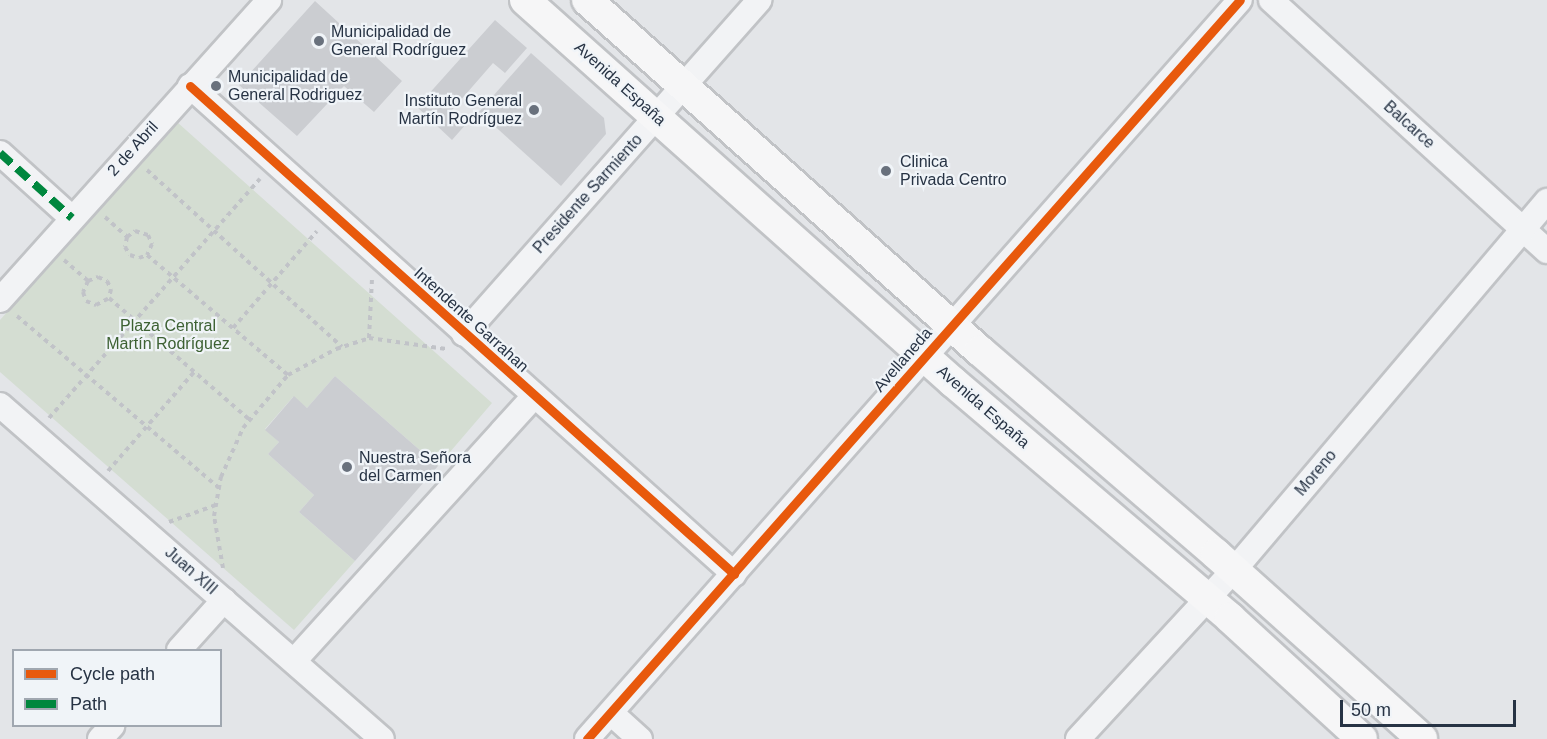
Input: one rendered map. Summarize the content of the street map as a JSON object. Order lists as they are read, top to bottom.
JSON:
{
  "streets": {
    "main road": ["Avenida España"],
    "street": [
      "Balcarce",
      "2 de Abril",
      "Presidente Sarmiento",
      "Intendente Garrahan",
      "Avellaneda",
      "Moreno",
      "Juan XIII"
    ]
  },
  "crossings": [
    ["Avenida España", "Presidente Sarmiento"],
    ["Avenida España", "Avellaneda"],
    ["Avenida España", "Moreno"],
    ["Balcarce", "Moreno"],
    ["2 de Abril", "Intendente Garrahan"],
    ["Presidente Sarmiento", "Intendente Garrahan"],
    ["Intendente Garrahan", "Avellaneda"]
  ],
  "parks": ["Plaza Central Martín Rodríguez"],
  "places": [
    "Municipalidad de General Rodríguez",
    "Municipalidad de General Rodriguez",
    "Instituto General Martín Rodríguez",
    "Clinica Privada Centro",
    "Nuestra Señora del Carmen"
  ],
  "legend": ["Cycle path", "Path"],
  "scale_bar": "50 m"
}
